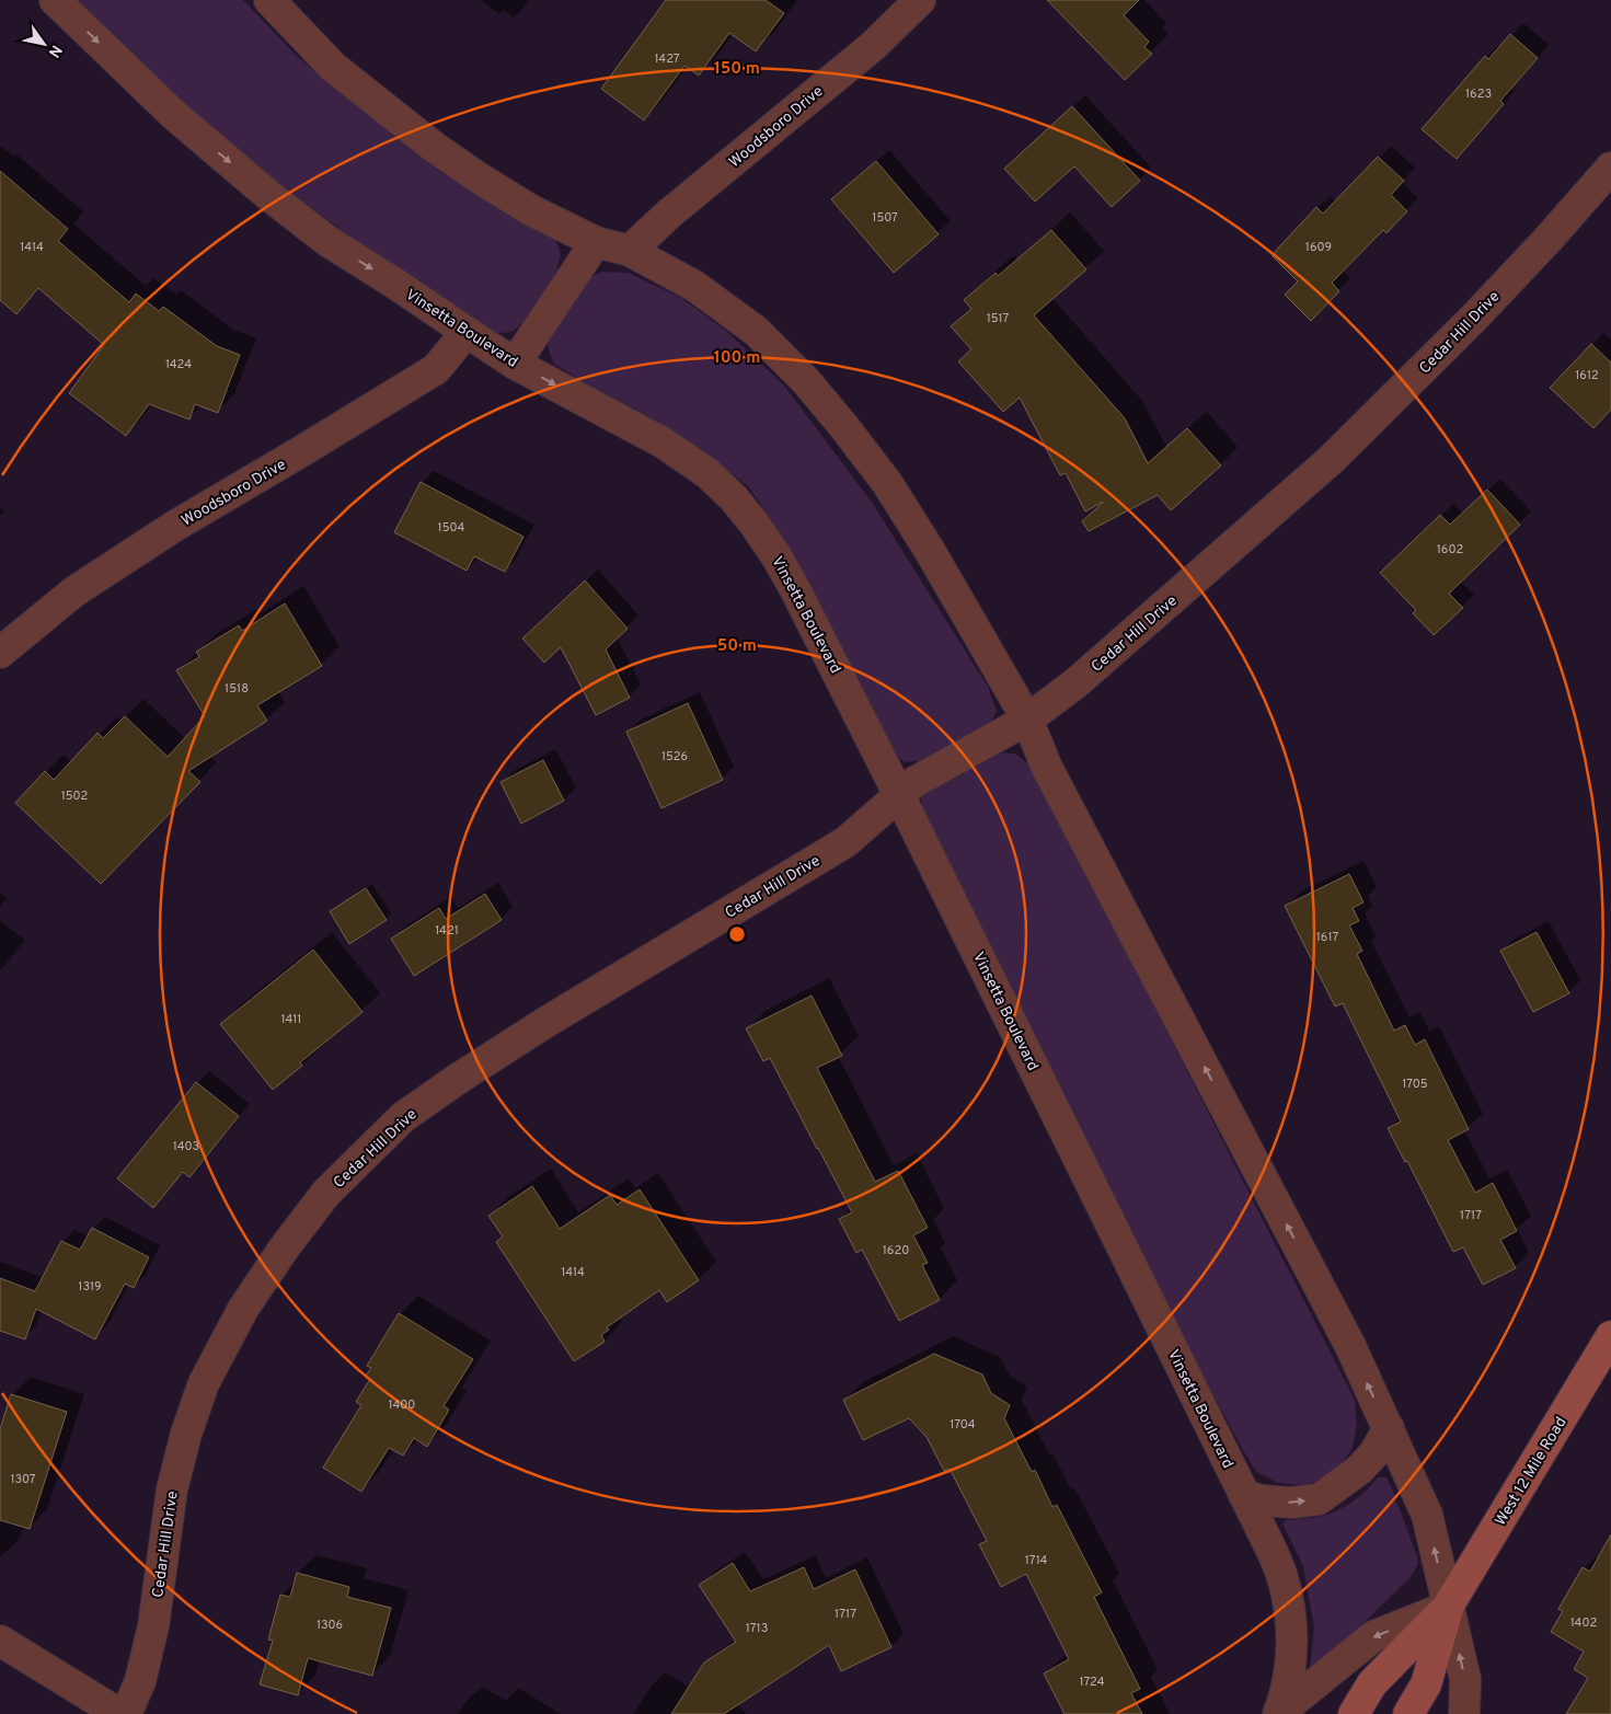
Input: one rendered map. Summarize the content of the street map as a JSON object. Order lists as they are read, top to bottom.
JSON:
{
  "streets": {
    "main road": ["West 12 Mile Road"],
    "street": ["Woodsboro Drive", "Vinsetta Boulevard", "Cedar Hill Drive"]
  },
  "crossings": [
    ["Woodsboro Drive", "Vinsetta Boulevard"],
    ["Vinsetta Boulevard", "Cedar Hill Drive"],
    ["Vinsetta Boulevard", "West 12 Mile Road"]
  ],
  "house_numbers": [
    "1427",
    "1623",
    "1507",
    "1414",
    "1609",
    "1517",
    "1424",
    "1612",
    "1504",
    "1602",
    "1518",
    "1526",
    "1502",
    "1421",
    "1617",
    "1411",
    "1705",
    "1403",
    "1717",
    "1620",
    "1414",
    "1319",
    "1400",
    "1704",
    "1307",
    "1714",
    "1717",
    "1402",
    "1306",
    "1713",
    "1724"
  ],
  "north": "bottom right",
  "rings": ["150 m", "100 m", "50 m"]
}
